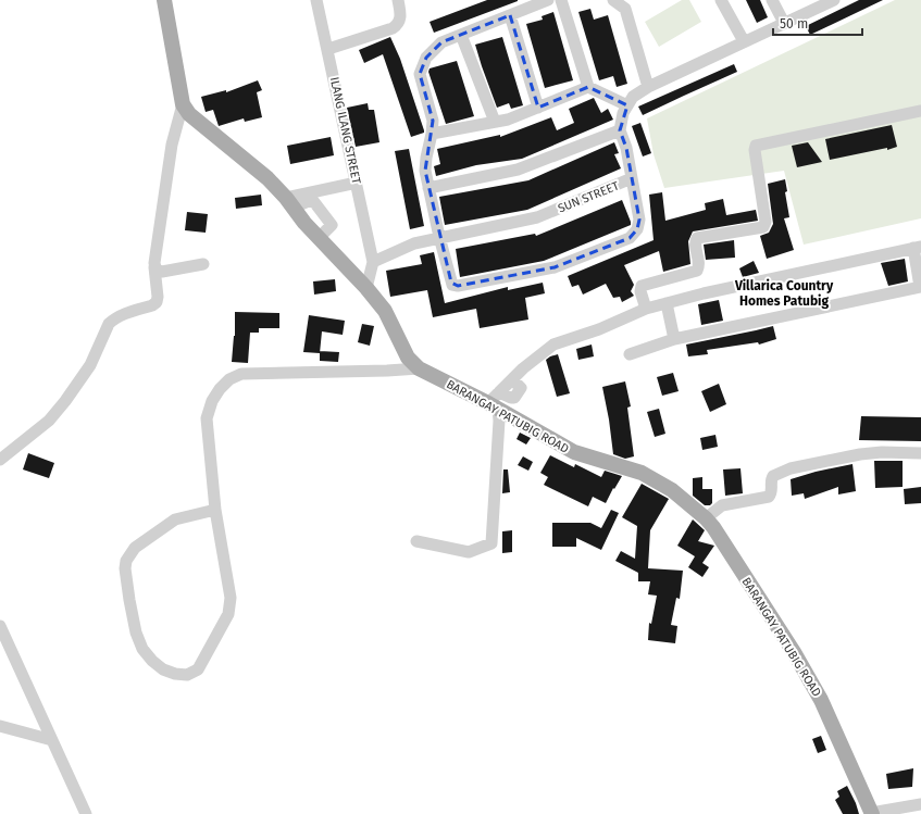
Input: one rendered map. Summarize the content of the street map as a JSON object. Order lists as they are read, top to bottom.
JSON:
{
  "streets": {
    "main road": ["BARANGAY PATUBIG ROAD"],
    "street": ["ILANG ILANG STREET", "SUN STREET"]
  },
  "crossings": [
    ["ILANG ILANG STREET", "SUN STREET"]
  ],
  "districts": ["Villarica Country Homes Patubig"],
  "scale_bar": "50 m"
}
